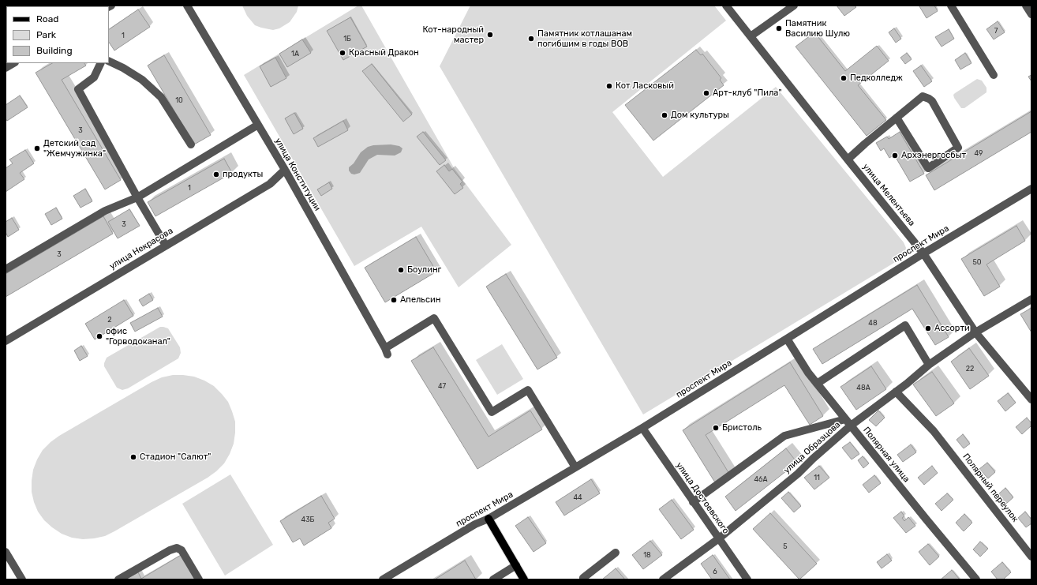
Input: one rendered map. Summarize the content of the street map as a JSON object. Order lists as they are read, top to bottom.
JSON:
{
  "streets": {
    "street": [
      "улица Конституции",
      "улица Мелентьева",
      "проспект Мира",
      "улица Некрасова",
      "улица Образцова",
      "Полярная улица",
      "Полярный переулок",
      "улица Достоевского"
    ]
  },
  "crossings": [
    ["улица Конституции", "проспект Мира"],
    ["улица Конституции", "улица Некрасова"],
    ["улица Мелентьева", "проспект Мира"],
    ["улица Мелентьева", "улица Образцова"],
    ["проспект Мира", "Полярная улица"],
    ["проспект Мира", "улица Достоевского"],
    ["улица Образцова", "Полярная улица"],
    ["улица Образцова", "Полярный переулок"],
    ["улица Образцова", "улица Достоевского"]
  ],
  "places": [
    "Памятник Василию Шулю",
    "Кот-народный мастер",
    "Памятник котлашанам погибшим в годы ВОВ",
    "Красный Дракон",
    "Педколледж",
    "Кот Ласковый",
    "Арт-клуб \"Пила\"",
    "Дом культуры",
    "Детский сад \"Жемчужинка\"",
    "Архэнергосбыт",
    "продукты",
    "Боулинг",
    "Апельсин",
    "Ассорти",
    "офис \"Горводоканал\"",
    "Бристоль",
    "Стадион \"Салют\""
  ],
  "house_numbers": [
    "7",
    "1",
    "1Б",
    "1А",
    "10",
    "3",
    "49",
    "1",
    "3",
    "3",
    "50",
    "2",
    "48",
    "22",
    "47",
    "48А",
    "11",
    "46А",
    "44",
    "43Б",
    "5",
    "18",
    "6"
  ],
  "legend": ["Road", "Park", "Building"]
}
